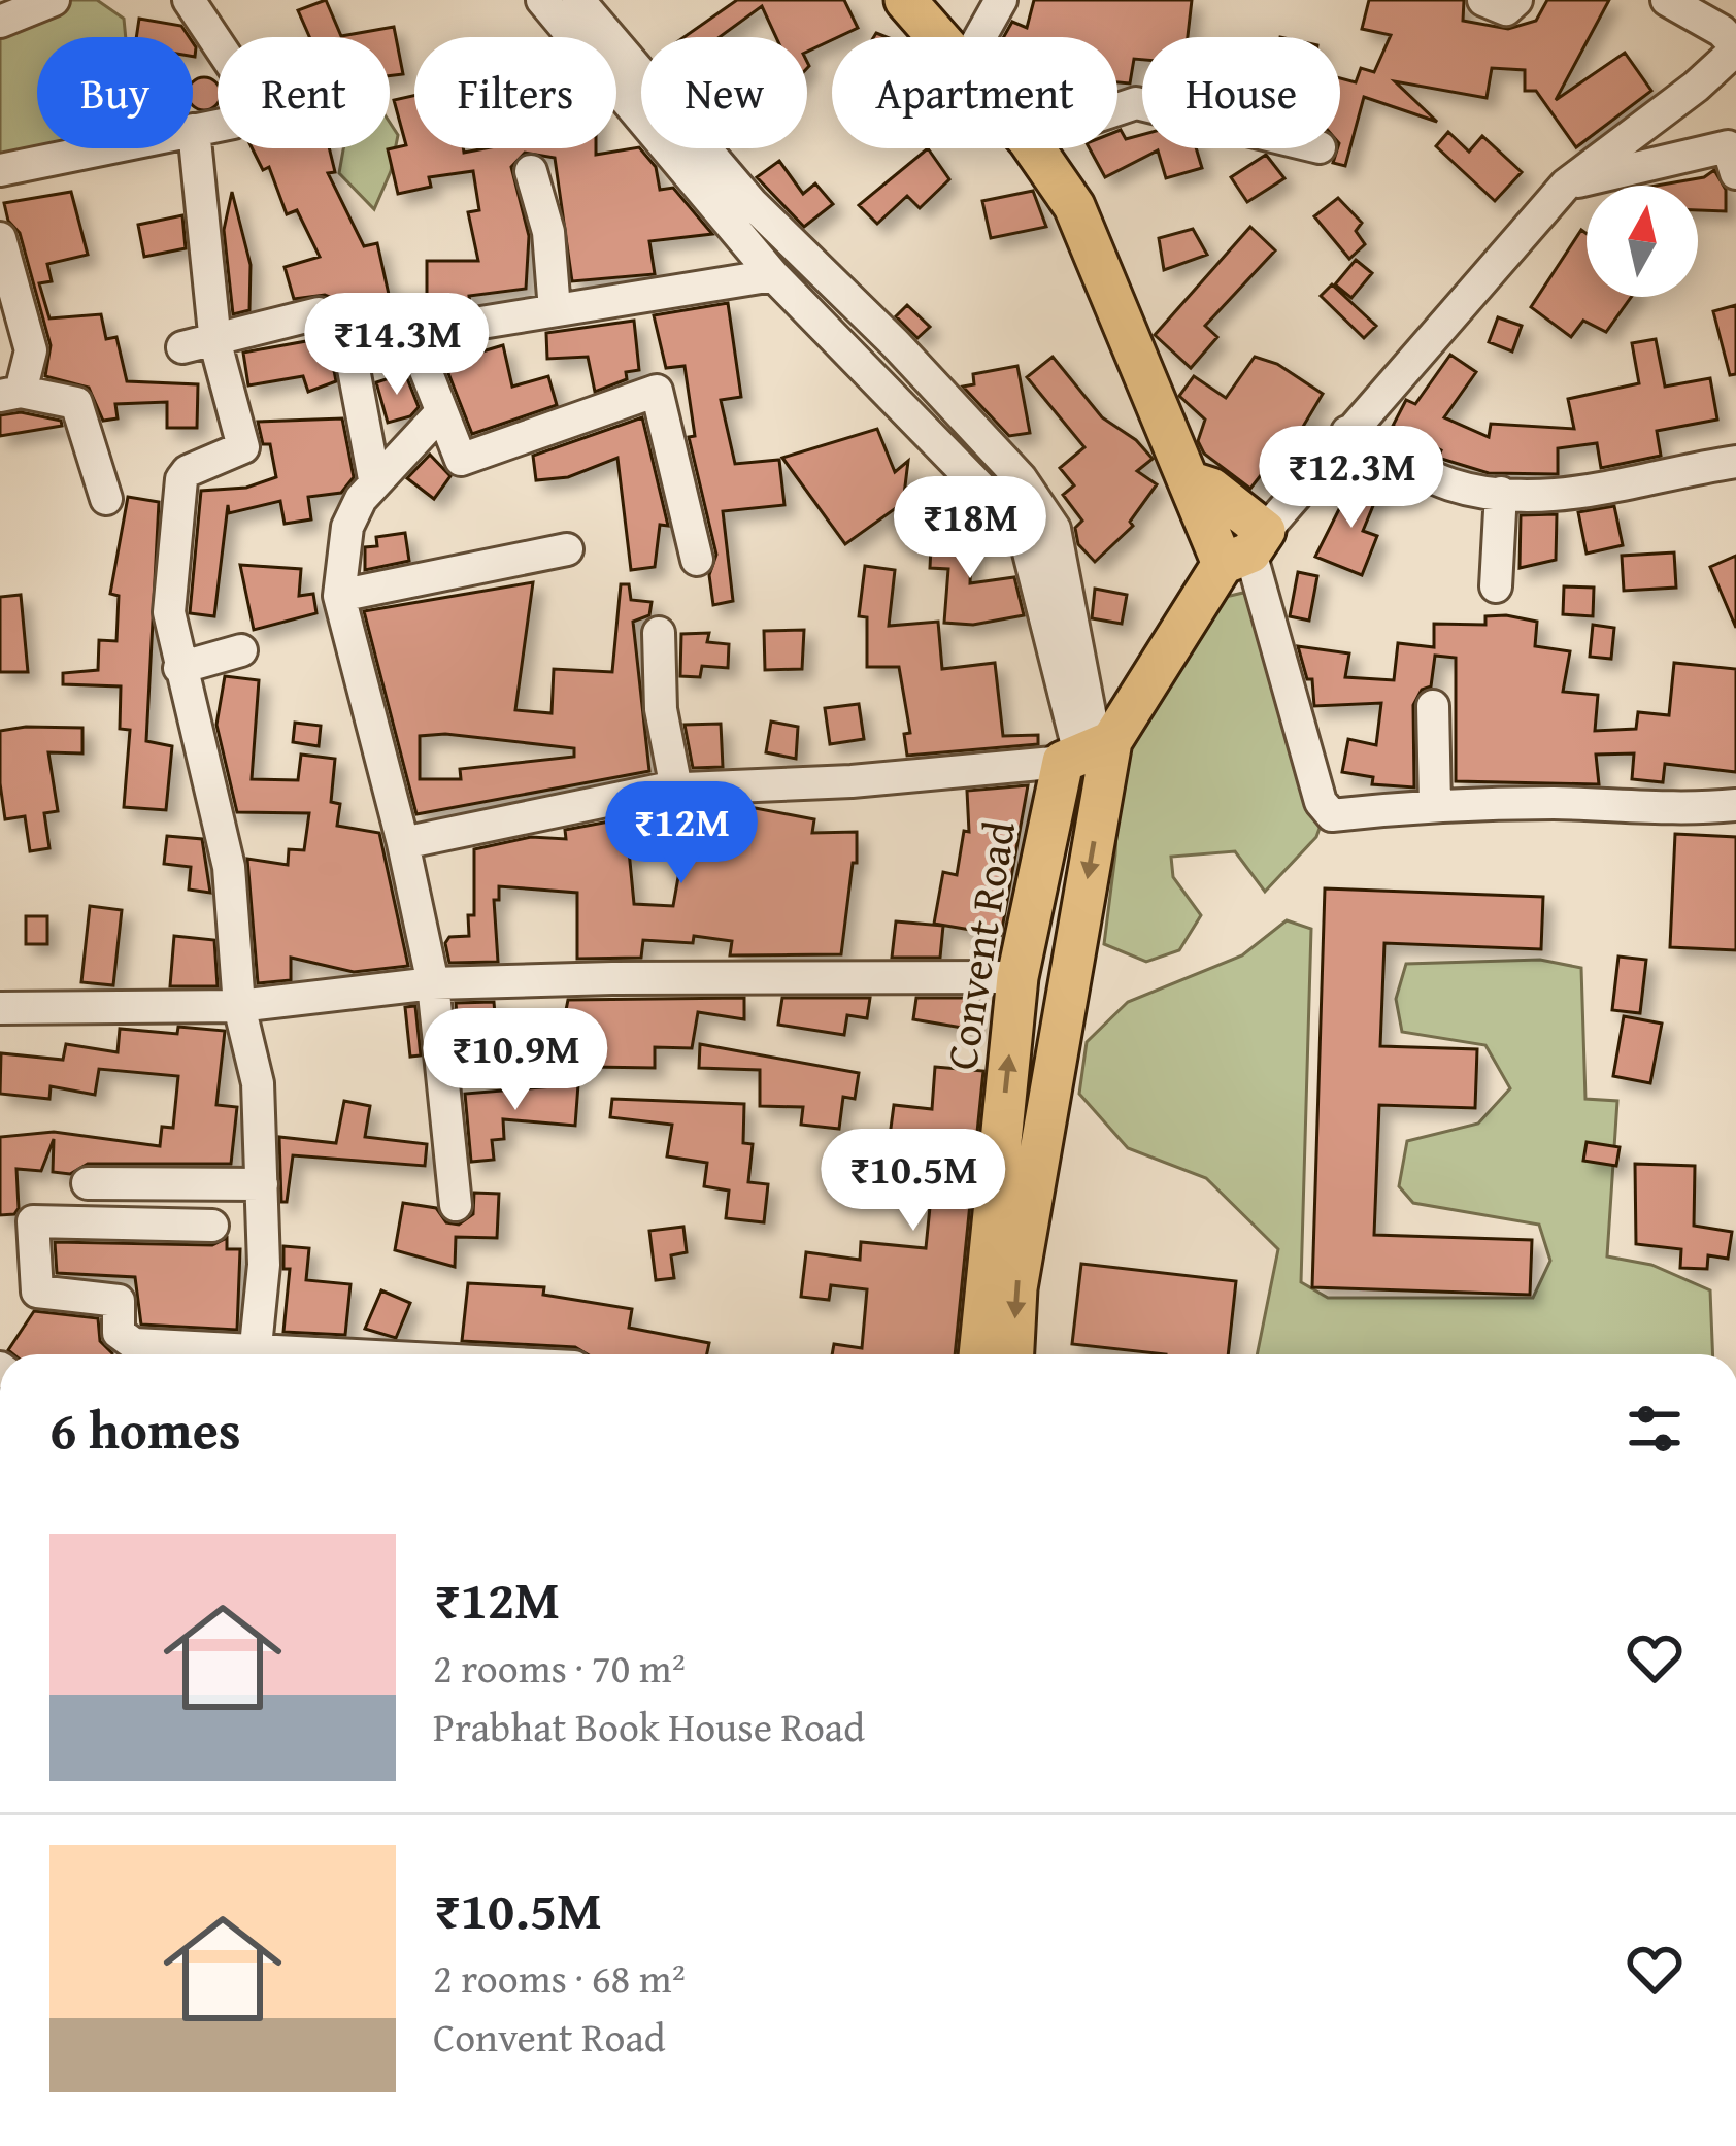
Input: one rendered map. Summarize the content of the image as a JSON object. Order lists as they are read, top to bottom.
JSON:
{
  "streets": {
    "main road": ["Convent Road"]
  },
  "north": "top",
  "page": {
    "chip": [
      "Buy",
      "Rent",
      "Filters",
      "New",
      "Apartment",
      "House"
    ],
    "price": [
      "₹14.3M",
      "₹12.3M",
      "₹18M",
      "₹12M",
      "₹10.9M",
      "₹10.5M"
    ],
    "heading": "6 homes",
    "list": [
      {
        "name": "₹12M",
        "note": "2 rooms · 70 m² · Prabhat Book House Road"
      },
      {
        "name": "₹10.5M",
        "note": "2 rooms · 68 m² · Convent Road"
      }
    ]
  }
}
